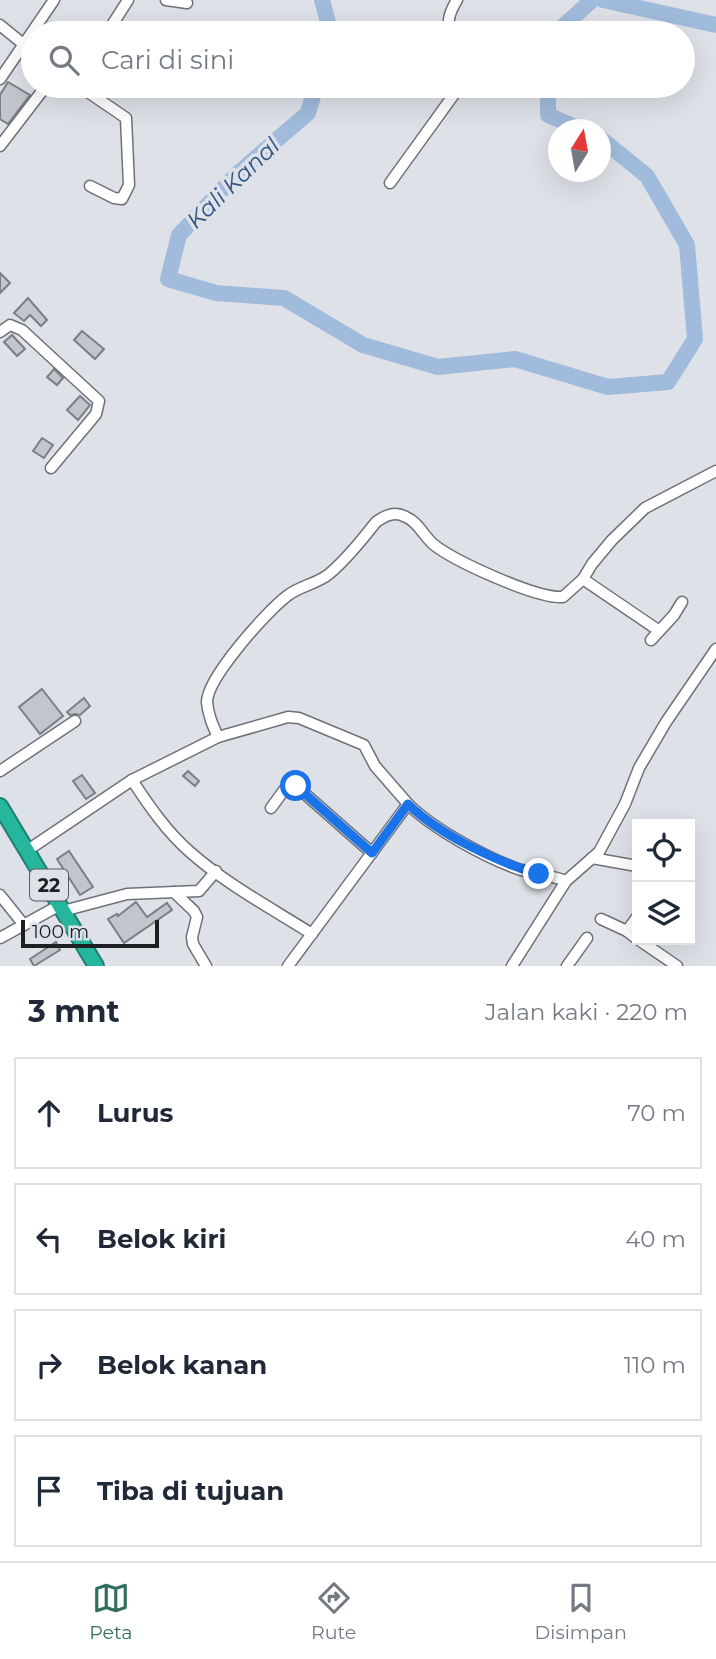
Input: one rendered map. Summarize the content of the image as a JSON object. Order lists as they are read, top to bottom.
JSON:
{
  "streets": {
    "highway": ["22"]
  },
  "water": ["Kali Kanal"],
  "scale_bar": "100 m",
  "north": "top",
  "page": {
    "search": "Cari di sini",
    "scale": "100 m",
    "heading": ["3 mnt", "Jalan kaki · 220 m"],
    "list": [
      ["Lurus", "70 m"],
      ["Belok kiri", "40 m"],
      ["Belok kanan", "110 m"],
      "Tiba di tujuan"
    ],
    "nav": ["Peta", "Rute", "Disimpan"]
  }
}
